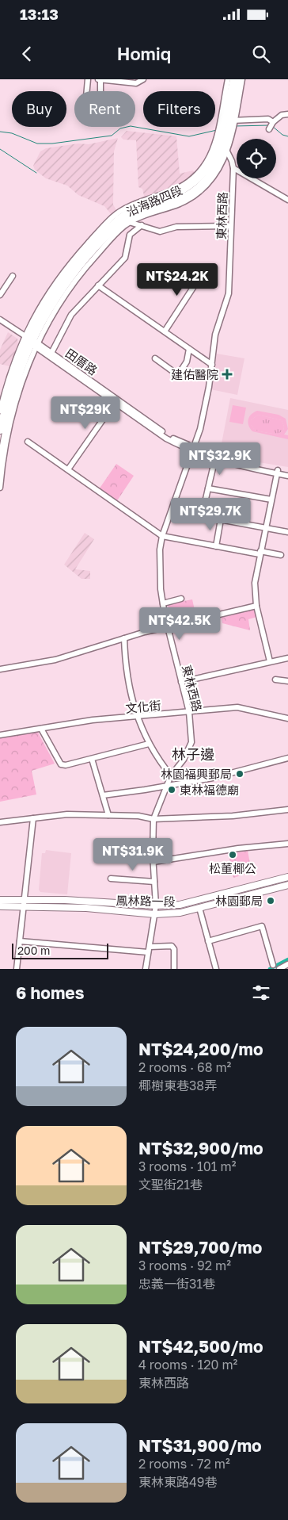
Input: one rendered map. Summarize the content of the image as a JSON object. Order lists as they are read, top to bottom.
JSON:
{
  "streets": {
    "main road": ["沿海路四段", "鳳林路一段"],
    "street": ["東林西路", "田厝路", "文化街"]
  },
  "crossings": [
    ["沿海路四段", "東林西路"],
    ["沿海路四段", "田厝路"],
    ["東林西路", "田厝路"],
    ["東林西路", "文化街"]
  ],
  "districts": ["林子邊"],
  "places": {
    "health": ["建佑醫院"],
    "other": [
      "林園福興郵局",
      "東林福德廟",
      "松董椰公",
      "林園郵局"
    ]
  },
  "scale_bar": "200 m",
  "page": {
    "status": "13:13",
    "header": "Homiq",
    "chip": ["Buy", "Rent", "Filters"],
    "price": [
      "NT$24.2K",
      "NT$29K",
      "NT$32.9K",
      "NT$29.7K",
      "NT$42.5K",
      "NT$31.9K"
    ],
    "scale": "200 m",
    "heading": "6 homes",
    "list": [
      {
        "name": "NT$24,200/mo",
        "note": "2 rooms · 68 m² · 椰樹東巷38弄"
      },
      {
        "name": "NT$32,900/mo",
        "note": "3 rooms · 101 m² · 文聖街21巷"
      },
      {
        "name": "NT$29,700/mo",
        "note": "3 rooms · 92 m² · 忠義一街31巷"
      },
      {
        "name": "NT$42,500/mo",
        "note": "4 rooms · 120 m² · 東林西路"
      },
      {
        "name": "NT$31,900/mo",
        "note": "2 rooms · 72 m² · 東林東路49巷"
      }
    ]
  }
}
